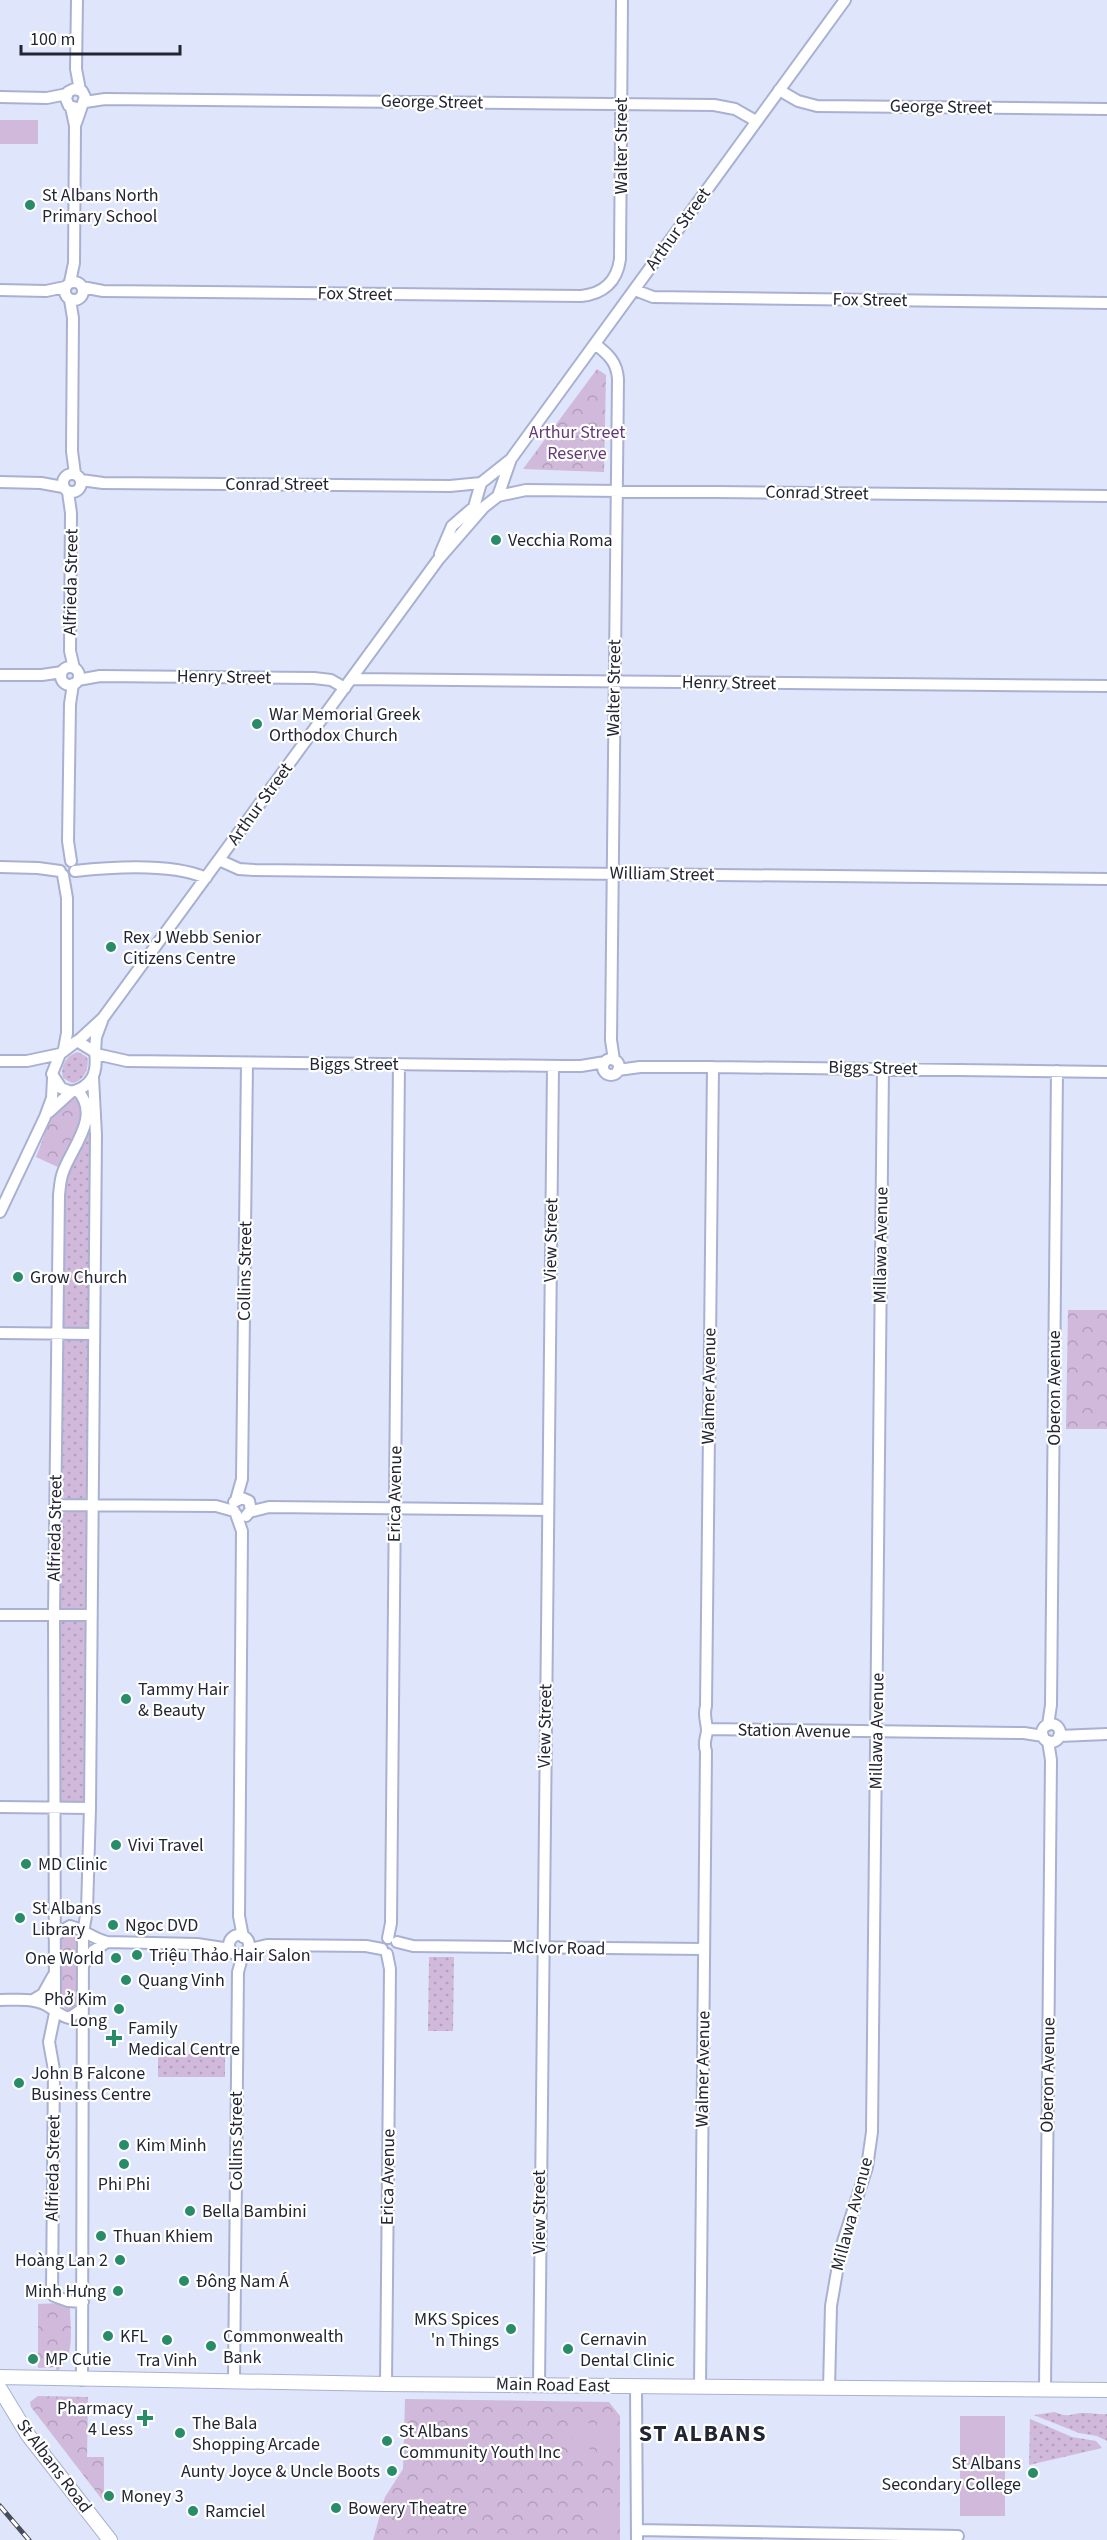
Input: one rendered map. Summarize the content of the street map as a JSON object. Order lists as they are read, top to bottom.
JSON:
{
  "streets": {
    "main road": ["Main Road East", "St Albans Road"],
    "street": [
      "George Street",
      "Walter Street",
      "Arthur Street",
      "Fox Street",
      "Conrad Street",
      "Alfrieda Street",
      "Henry Street",
      "William Street",
      "Biggs Street",
      "View Street",
      "Millawa Avenue",
      "Collins Street",
      "Walmer Avenue",
      "Oberon Avenue",
      "Erica Avenue",
      "Station Avenue",
      "McIvor Road"
    ]
  },
  "crossings": [
    ["George Street", "Walter Street"],
    ["George Street", "Arthur Street"],
    ["George Street", "Alfrieda Street"],
    ["Walter Street", "Arthur Street"],
    ["Walter Street", "Fox Street"],
    ["Walter Street", "Conrad Street"],
    ["Walter Street", "Henry Street"],
    ["Walter Street", "William Street"],
    ["Walter Street", "Biggs Street"],
    ["Arthur Street", "Fox Street"],
    ["Arthur Street", "Conrad Street"],
    ["Arthur Street", "Alfrieda Street"],
    ["Arthur Street", "Henry Street"],
    ["Arthur Street", "William Street"],
    ["Arthur Street", "Biggs Street"],
    ["Fox Street", "Alfrieda Street"],
    ["Conrad Street", "Alfrieda Street"],
    ["Alfrieda Street", "Henry Street"],
    ["Alfrieda Street", "Biggs Street"],
    ["Alfrieda Street", "McIvor Road"],
    ["Alfrieda Street", "Main Road East"],
    ["Biggs Street", "View Street"],
    ["Biggs Street", "Millawa Avenue"],
    ["Biggs Street", "Collins Street"],
    ["Biggs Street", "Walmer Avenue"],
    ["Biggs Street", "Oberon Avenue"],
    ["Biggs Street", "Erica Avenue"],
    ["View Street", "McIvor Road"],
    ["View Street", "Main Road East"],
    ["Millawa Avenue", "Station Avenue"],
    ["Millawa Avenue", "Main Road East"],
    ["Collins Street", "McIvor Road"],
    ["Collins Street", "Main Road East"],
    ["Walmer Avenue", "Station Avenue"],
    ["Walmer Avenue", "McIvor Road"],
    ["Walmer Avenue", "Main Road East"],
    ["Oberon Avenue", "Station Avenue"],
    ["Oberon Avenue", "Main Road East"],
    ["Erica Avenue", "McIvor Road"],
    ["Erica Avenue", "Main Road East"]
  ],
  "districts": ["ST ALBANS"],
  "parks": ["Arthur Street Reserve"],
  "places": {
    "other": [
      "St Albans North Primary School",
      "Vecchia Roma",
      "War Memorial Greek Orthodox Church",
      "Rex J Webb Senior Citizens Centre",
      "Grow Church",
      "Tammy Hair & Beauty",
      "Vivi Travel",
      "MD Clinic",
      "St Albans Library",
      "Ngoc DVD",
      "Triệu Thảo Hair Salon",
      "One World",
      "Quang Vinh",
      "Phở Kim Long",
      "John B Falcone Business Centre",
      "Kim Minh",
      "Phi Phi",
      "Bella Bambini",
      "Thuan Khiem",
      "Hoàng Lan 2",
      "Đông Nam Á",
      "Minh Hưng",
      "MKS Spices 'n Things",
      "KFL",
      "Tra Vinh",
      "Commonwealth Bank",
      "Cernavin Dental Clinic",
      "MP Cutie",
      "The Bala Shopping Arcade",
      "St Albans Community Youth Inc",
      "Aunty Joyce & Uncle Boots",
      "St Albans Secondary College",
      "Money 3",
      "Bowery Theatre",
      "Ramciel"
    ],
    "health": ["Family Medical Centre", "Pharmacy 4 Less"]
  },
  "scale_bar": "100 m"
}
